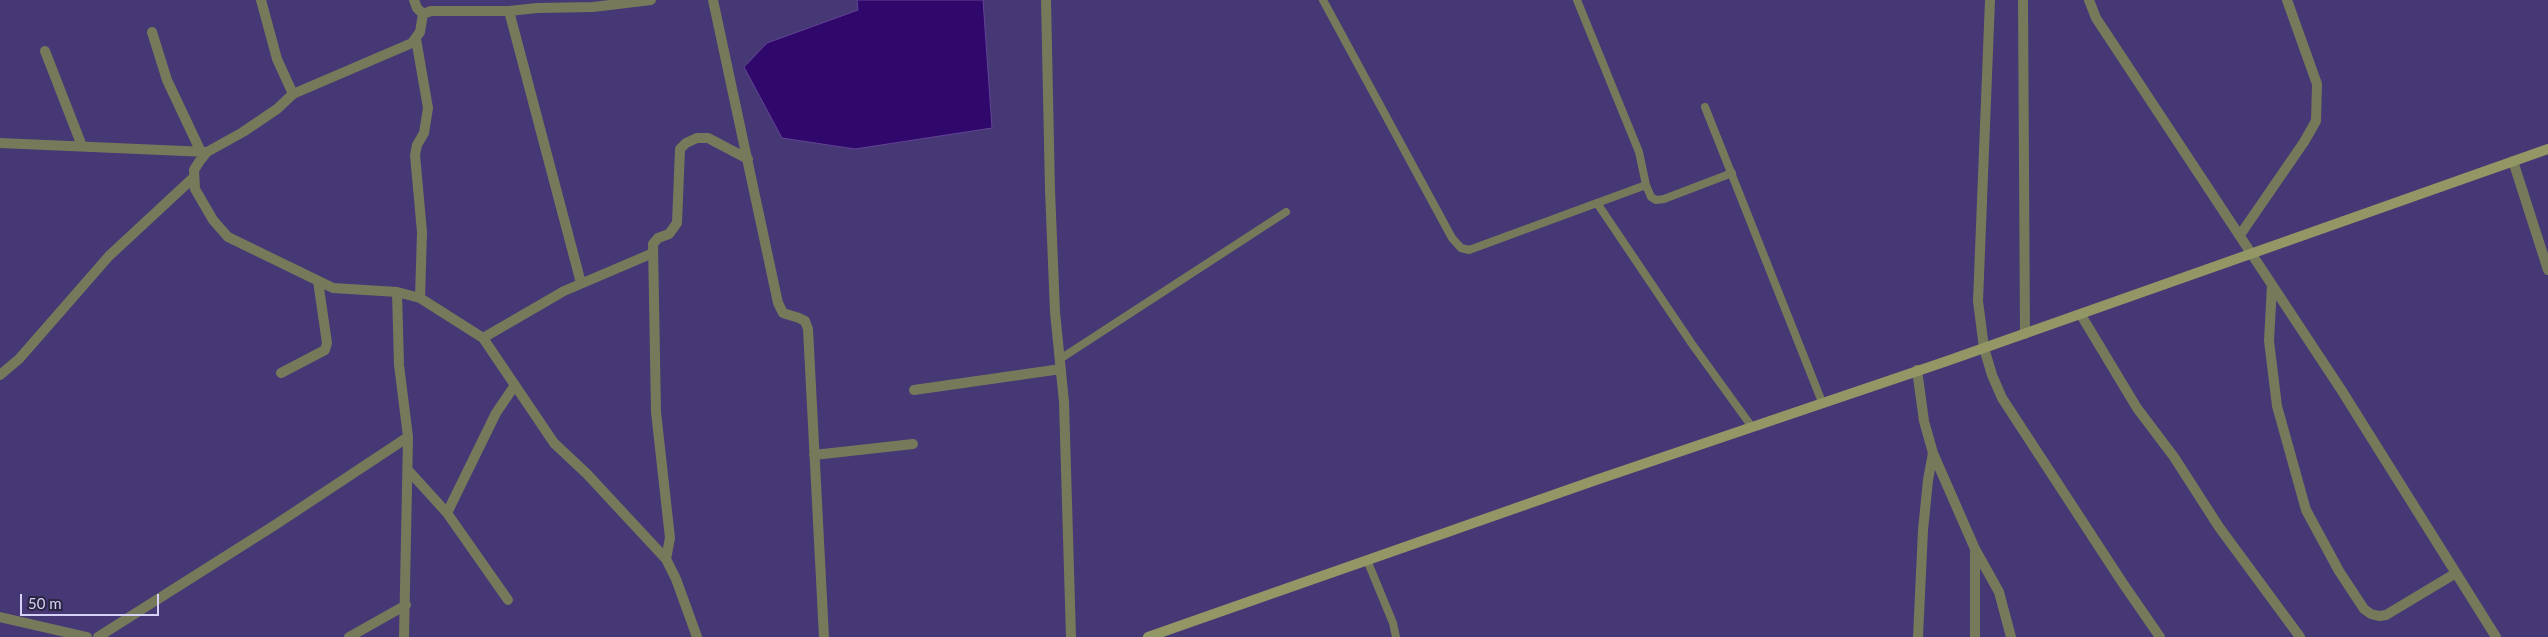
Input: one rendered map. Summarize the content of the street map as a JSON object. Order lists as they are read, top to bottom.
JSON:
{
  "scale_bar": "50 m"
}
